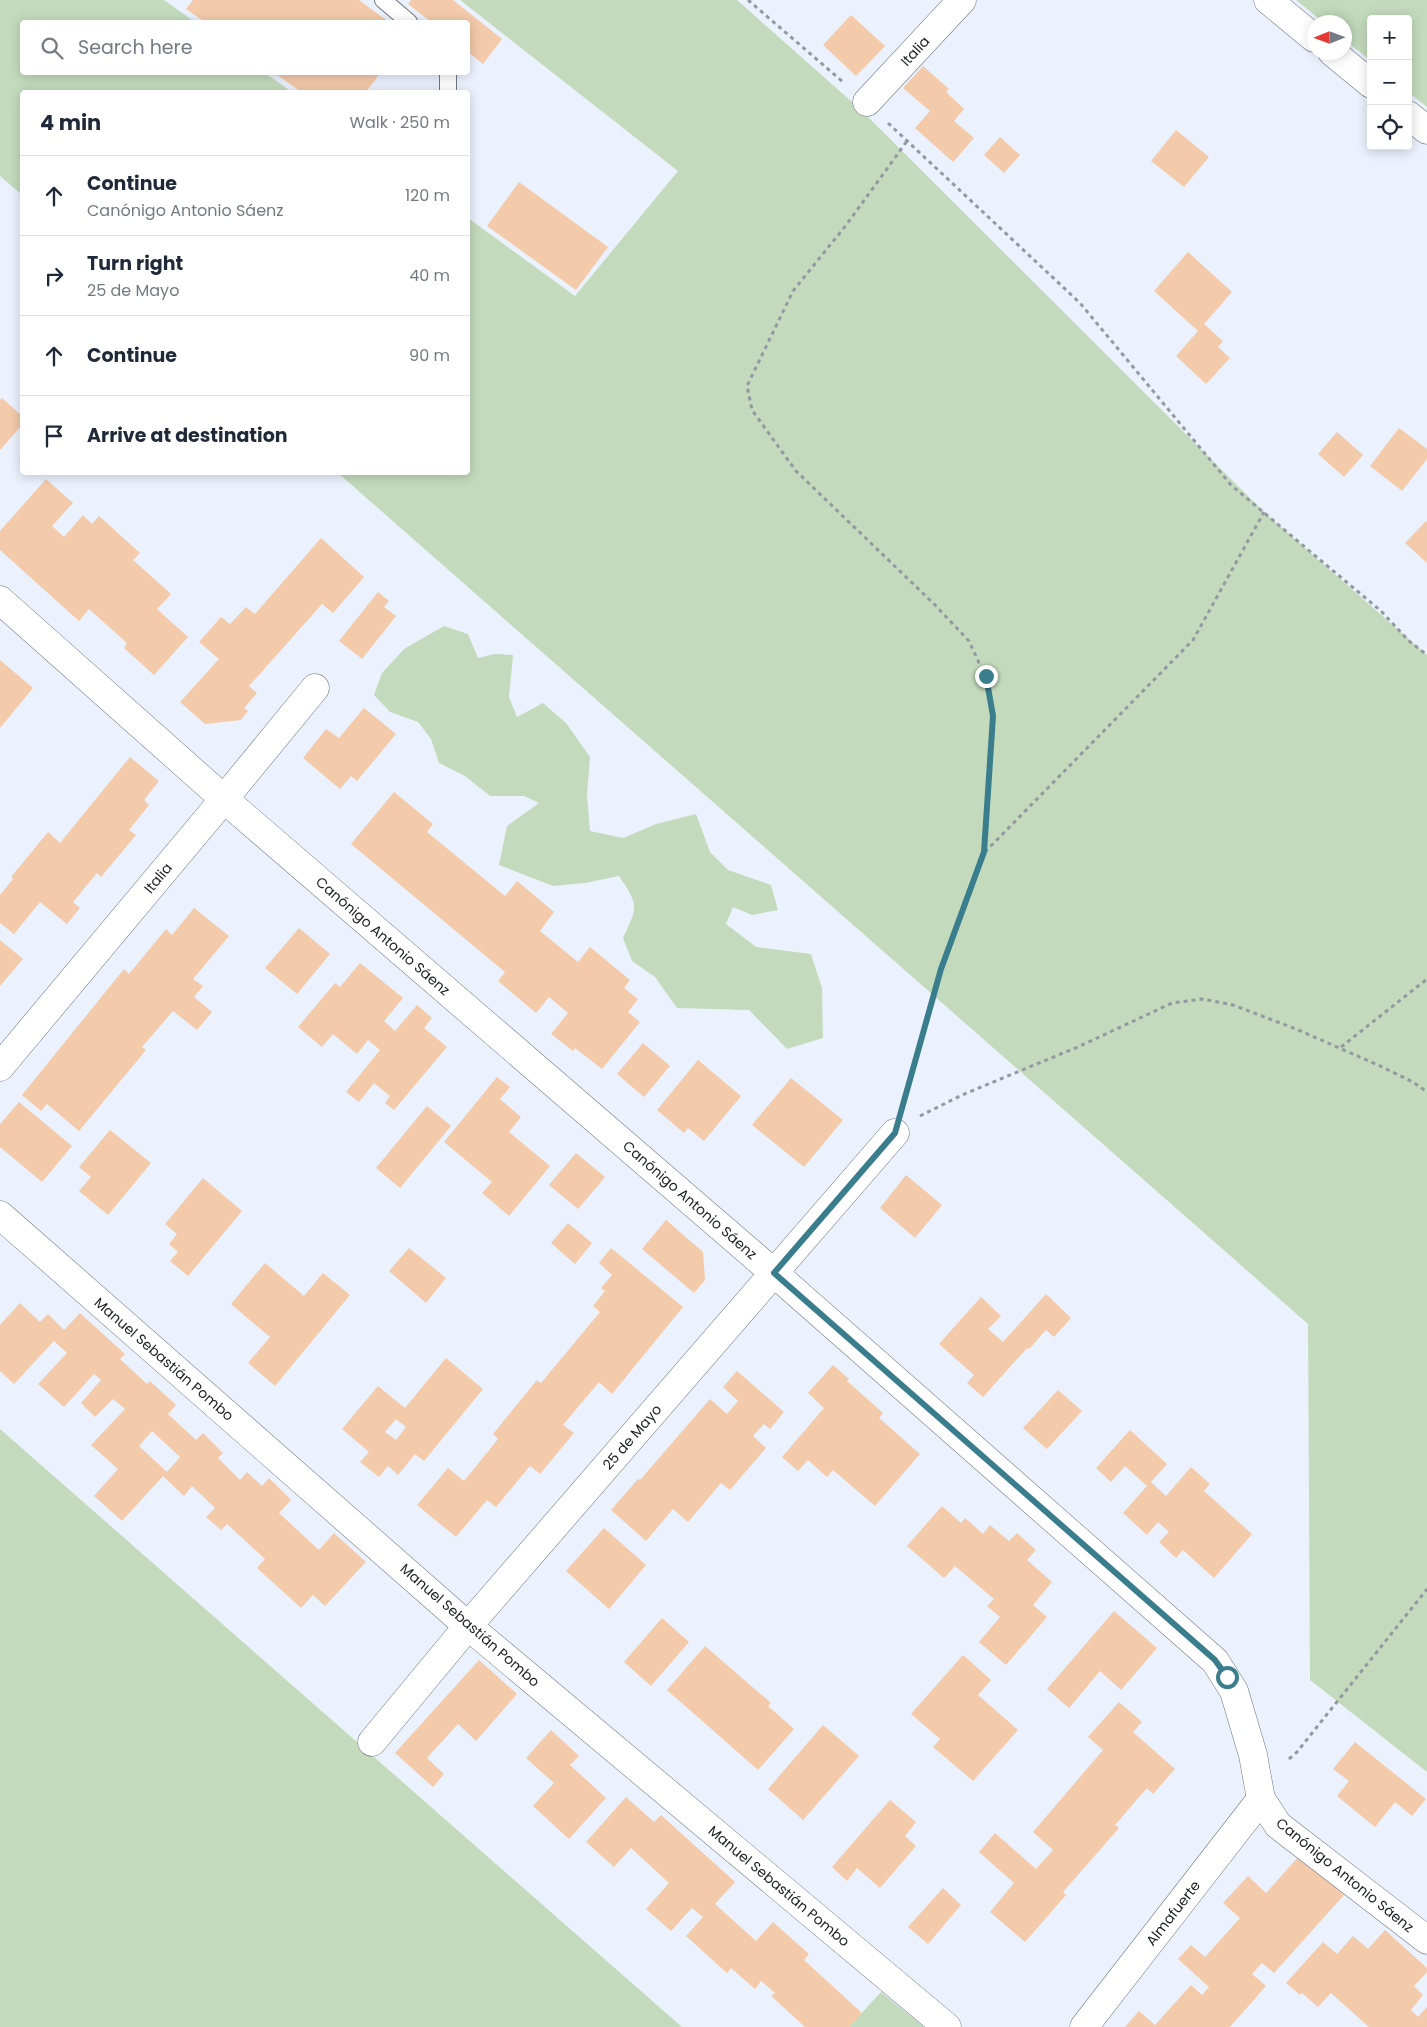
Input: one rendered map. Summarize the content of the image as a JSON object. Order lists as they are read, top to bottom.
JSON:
{
  "streets": {
    "street": [
      "Italia",
      "Canónigo Antonio Sáenz",
      "Manuel Sebastián Pombo",
      "25 de Mayo",
      "Almafuerte"
    ]
  },
  "crossings": [
    ["Italia", "Canónigo Antonio Sáenz"],
    ["Canónigo Antonio Sáenz", "25 de Mayo"],
    ["Canónigo Antonio Sáenz", "Almafuerte"],
    ["Manuel Sebastián Pombo", "25 de Mayo"]
  ],
  "north": "left",
  "page": {
    "map_buttons": ["+", "−"],
    "search": "Search here",
    "heading": ["4 min", "Walk · 250 m"],
    "list": [
      ["Continue", "Canónigo Antonio Sáenz", "120 m"],
      ["Turn right", "25 de Mayo", "40 m"],
      ["Continue", "90 m"],
      "Arrive at destination"
    ]
  }
}
